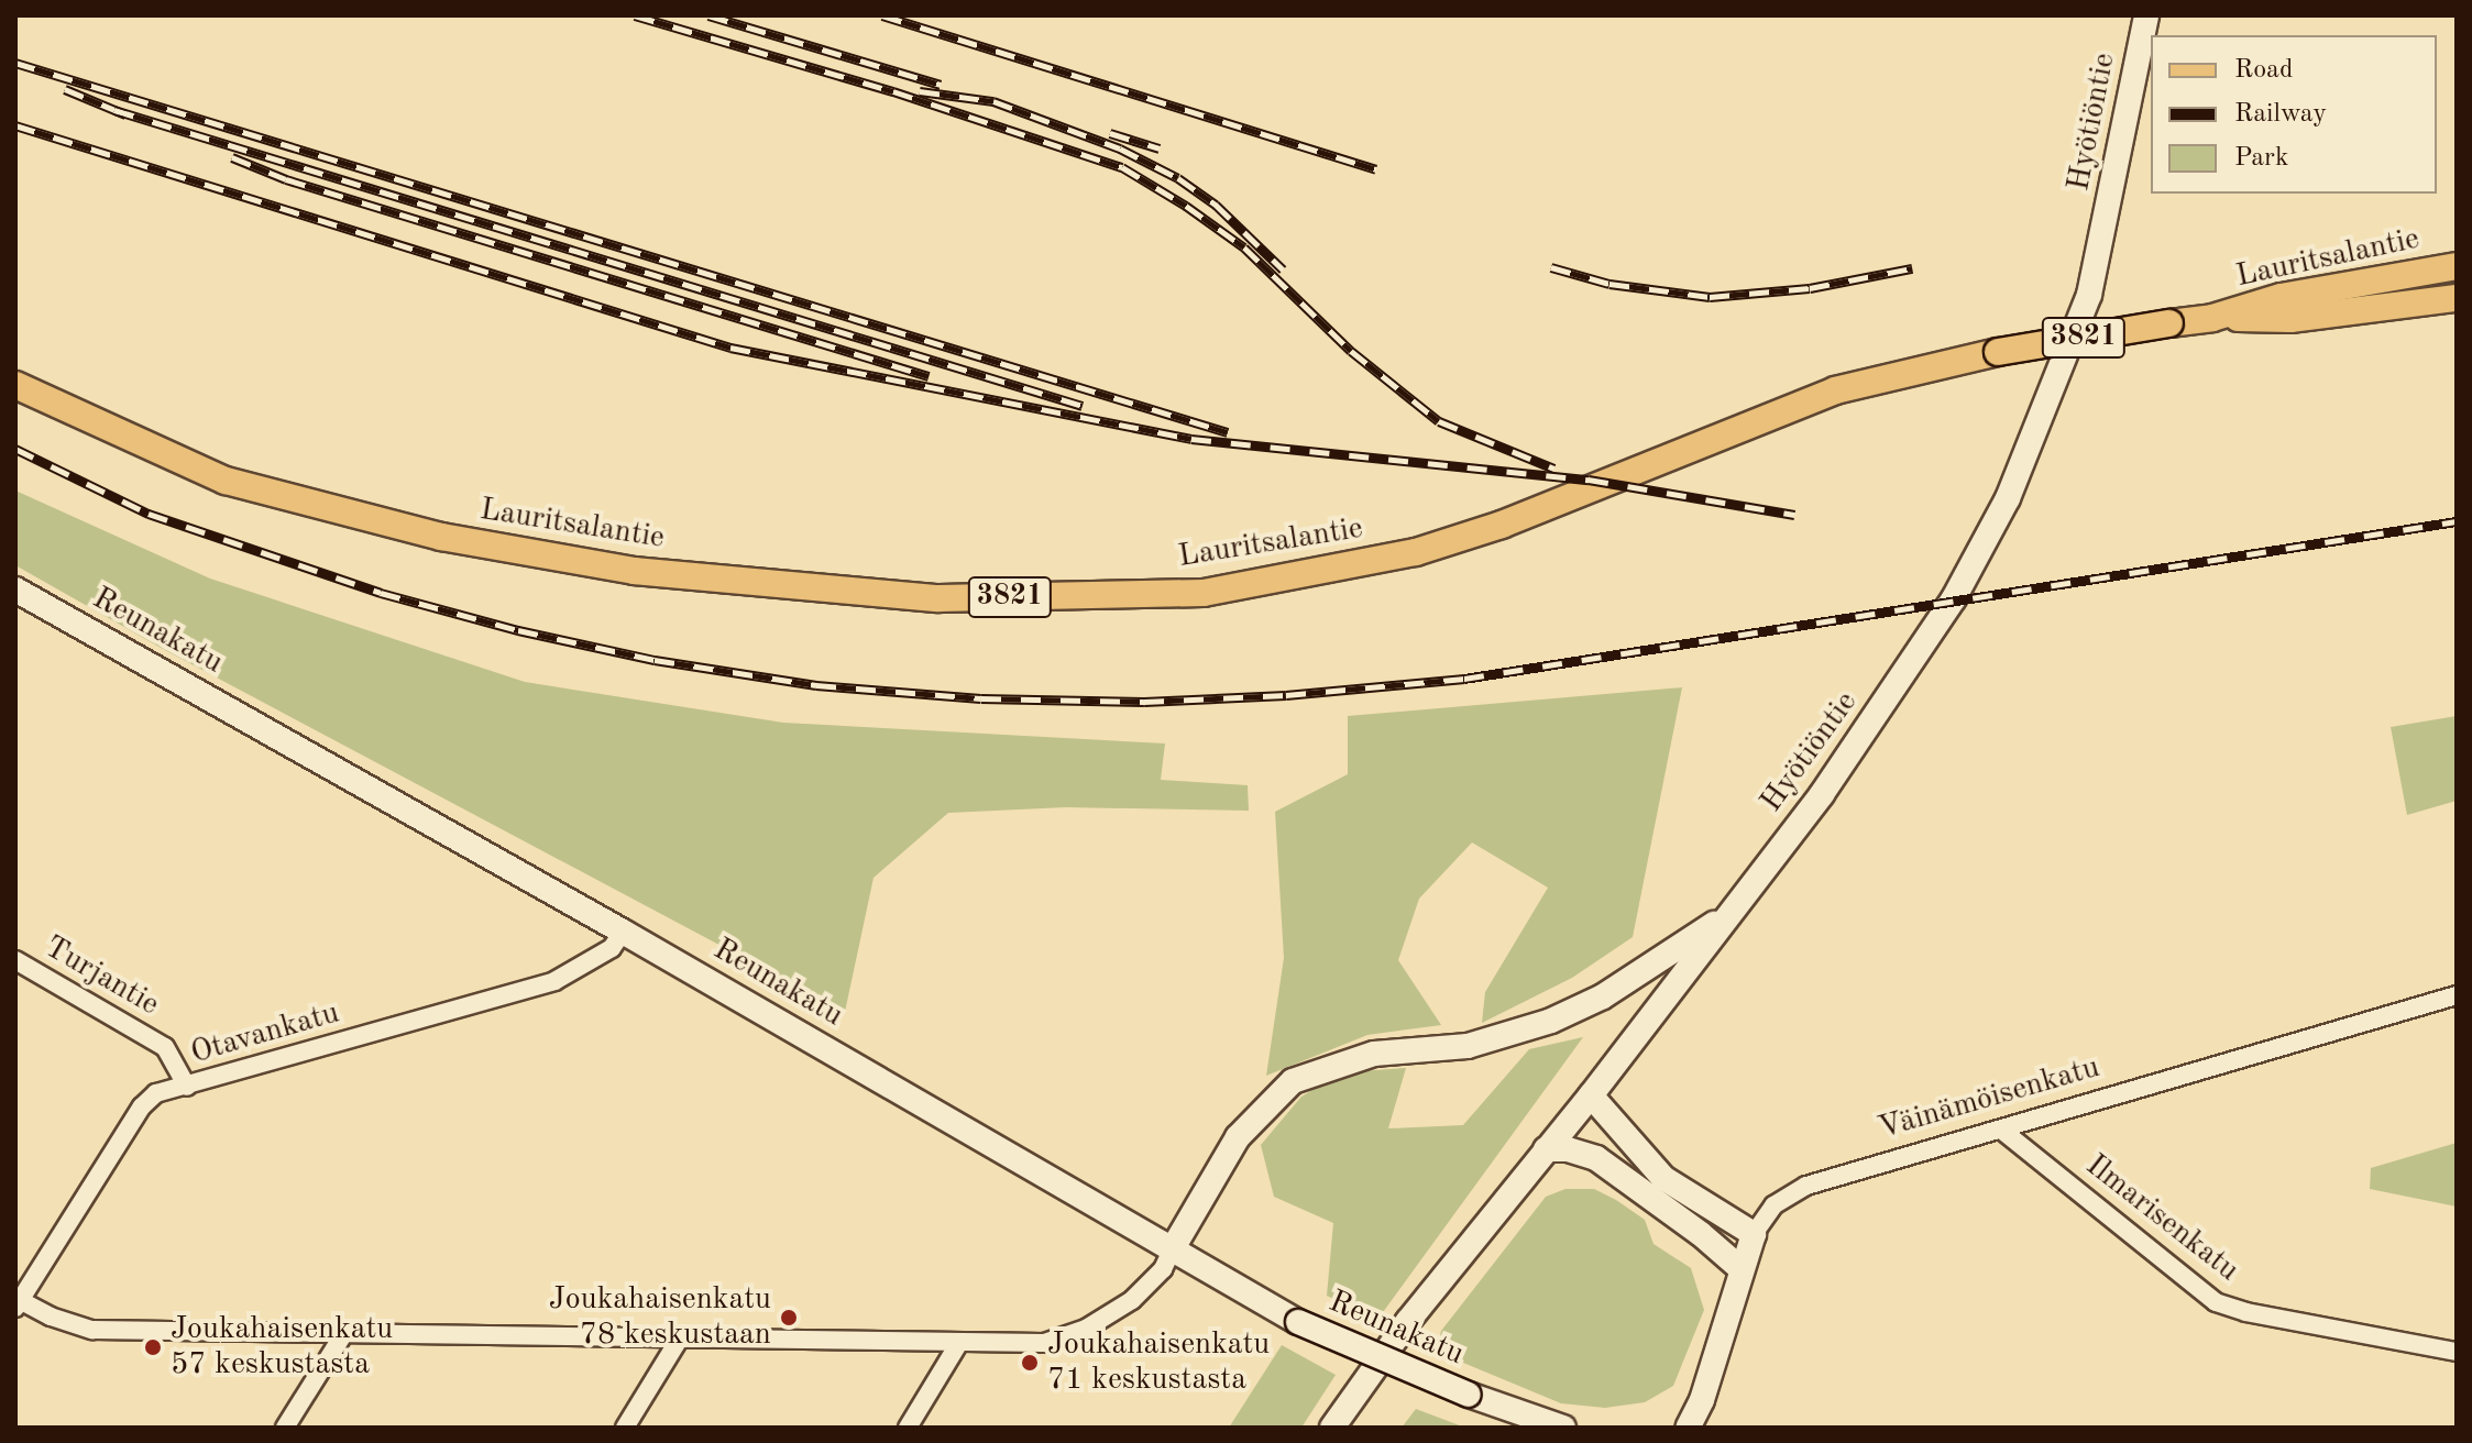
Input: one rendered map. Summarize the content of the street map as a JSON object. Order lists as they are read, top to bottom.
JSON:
{
  "streets": {
    "main road": [
      "Hyötiöntie",
      "Lauritsalantie",
      "3821",
      "Reunakatu",
      "Väinämöisenkatu"
    ],
    "street": ["Turjantie", "Otavankatu", "Ilmarisenkatu"]
  },
  "crossings": [
    ["Reunakatu", "Otavankatu"],
    ["Turjantie", "Otavankatu"],
    ["Väinämöisenkatu", "Ilmarisenkatu"]
  ],
  "places": ["Joukahaisenkatu 78 keskustaan", "Joukahaisenkatu 57 keskustasta", "Joukahaisenkatu 71 keskustasta"],
  "legend": ["Road", "Railway", "Park"]
}
